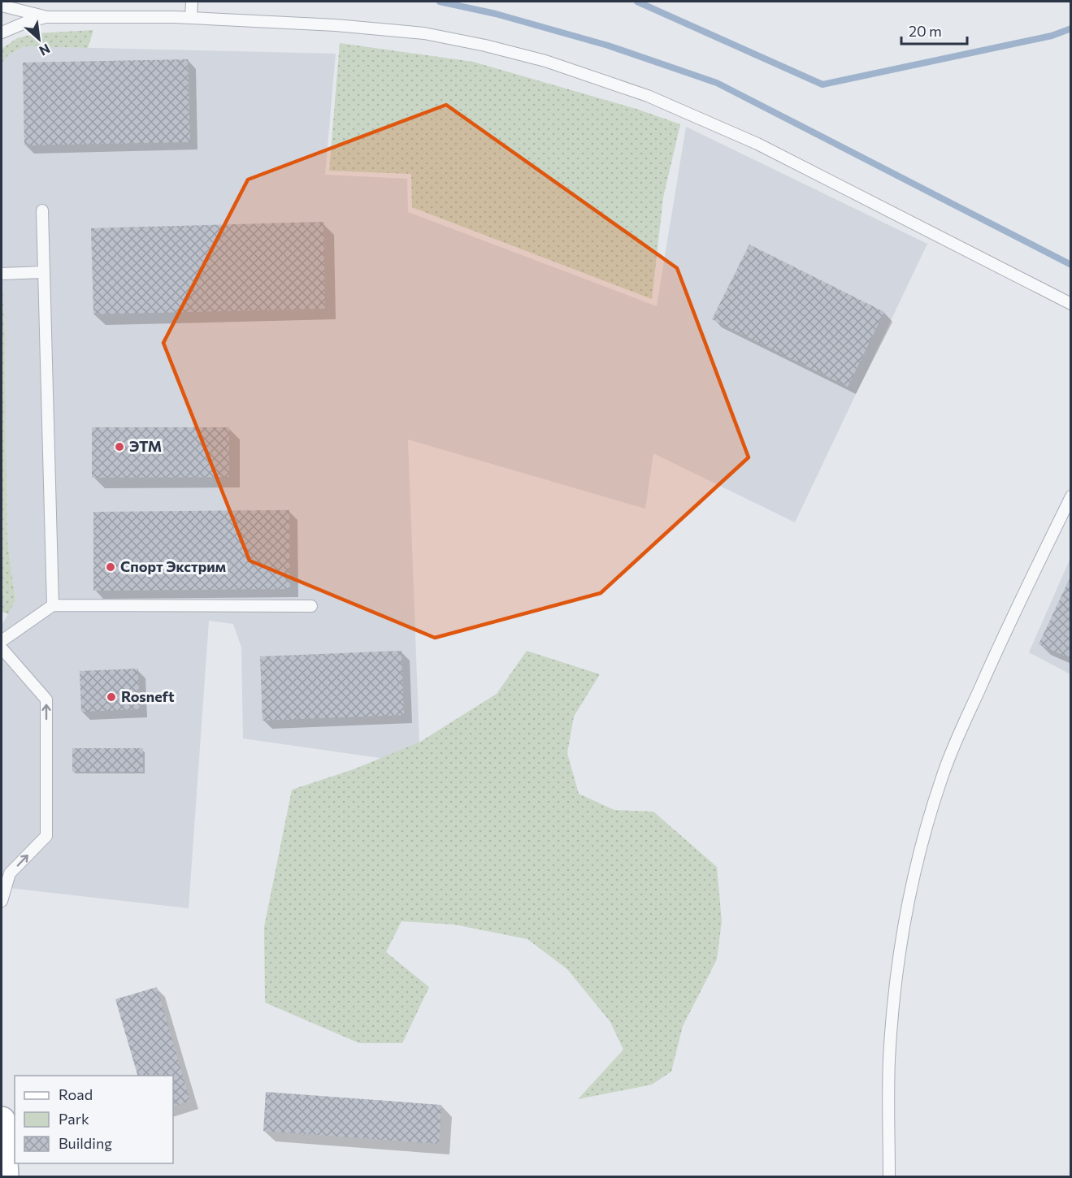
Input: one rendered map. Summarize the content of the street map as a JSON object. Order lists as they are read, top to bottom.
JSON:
{
  "places": ["ЭТМ", "Спорт Экстрим", "Rosneft"],
  "legend": ["Road", "Park", "Building"],
  "scale_bar": "20 m",
  "north": "bottom right"
}
